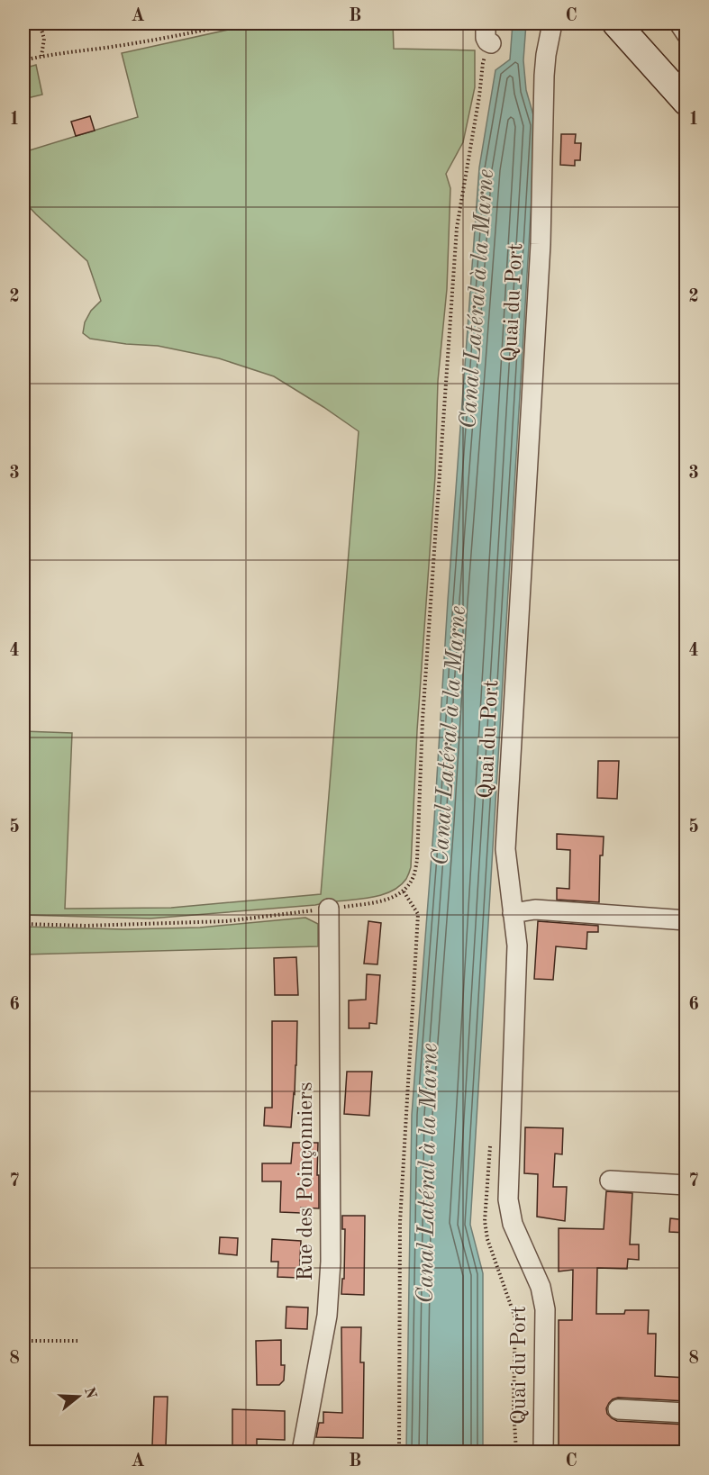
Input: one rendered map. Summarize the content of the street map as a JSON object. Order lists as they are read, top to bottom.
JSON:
{
  "streets": {
    "street": ["Quai du Port", "Rue des Poinçonniers"]
  },
  "water": ["Canal Latéral à la Marne"],
  "north": "right",
  "grid": {
    "columns": ["A", "B", "C"],
    "rows": [
      "1",
      "2",
      "3",
      "4",
      "5",
      "6",
      "7",
      "8"
    ]
  }
}
